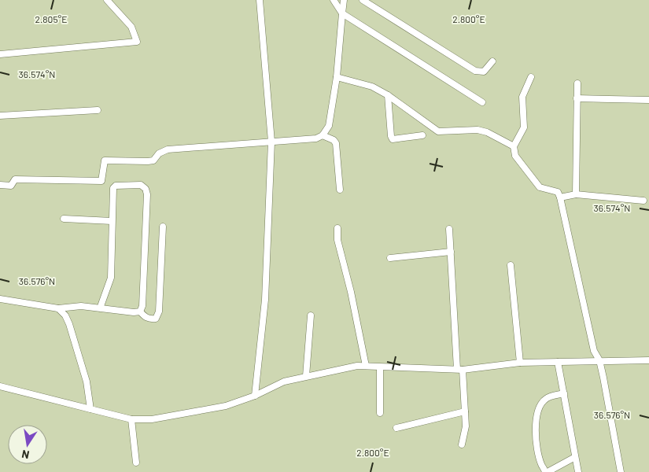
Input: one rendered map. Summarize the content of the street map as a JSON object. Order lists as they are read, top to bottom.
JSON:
{
  "north": "bottom",
  "coordinates": [
    "2.805°E",
    "2.800°E",
    "36.574°N",
    "36.576°N"
  ]
}
